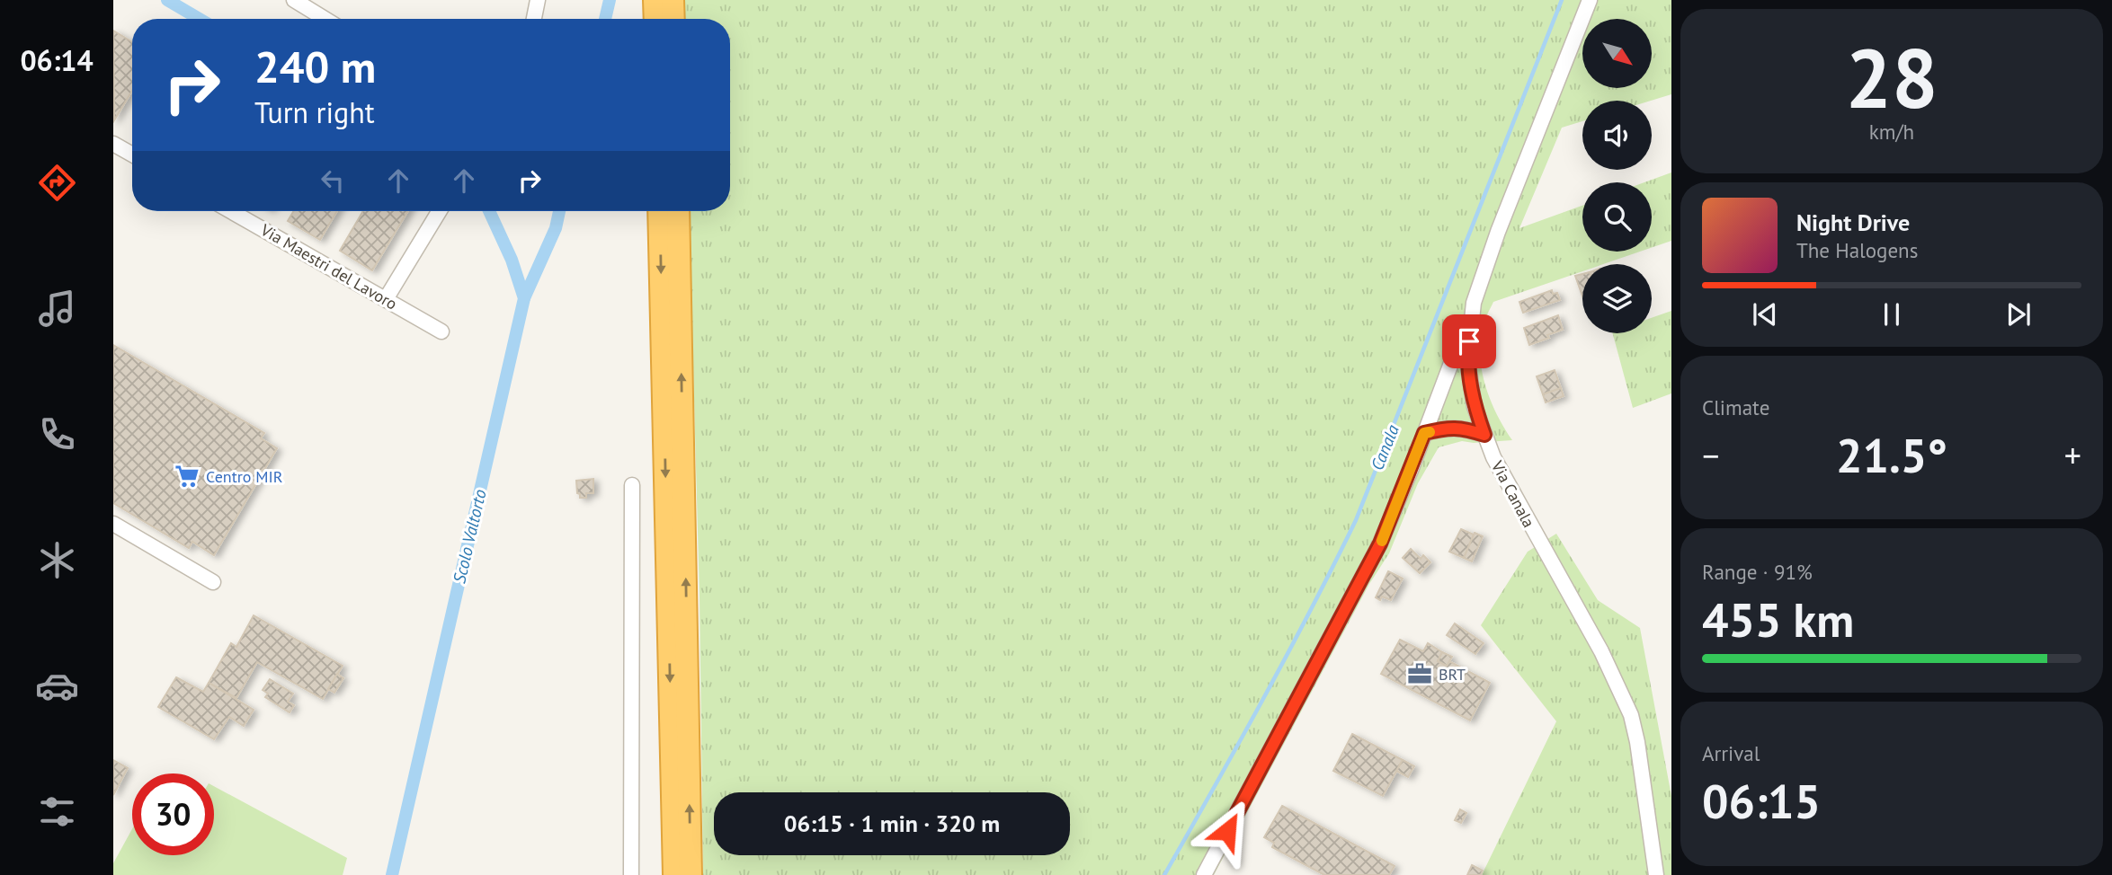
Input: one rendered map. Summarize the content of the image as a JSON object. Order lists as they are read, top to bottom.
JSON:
{
  "streets": {
    "street": ["Via Maestri del Lavoro", "Via Canala"]
  },
  "water": ["Canala", "Scolo Valtorto"],
  "places": {
    "supermarket": ["Centro MIR"],
    "office": ["BRT"]
  },
  "north": "bottom right",
  "page": {
    "tabs": "06:14",
    "tile": [
      ["28", "km/h"],
      "Climate",
      ["Range · 91%", "455 km"],
      ["Arrival", "06:15"]
    ],
    "turn": ["240 m", "Turn right"],
    "song": ["Night Drive", "The Halogens"],
    "heat": ["−", "21.5°", "+"],
    "limit": "30",
    "trip": "06:15 · 1 min · 320 m"
  }
}
